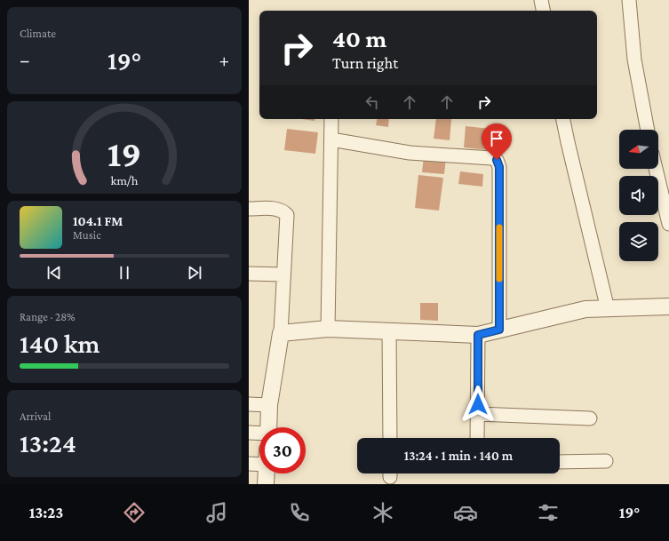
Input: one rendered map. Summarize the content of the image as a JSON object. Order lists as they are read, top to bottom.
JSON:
{
  "north": "left",
  "page": {
    "tile": [
      "Climate",
      ["Range · 28%", "140 km"],
      ["Arrival", "13:24"]
    ],
    "turn": ["40 m", "Turn right"],
    "heat": ["−", "19°", "+"],
    "song": ["104.1 FM", "Music"],
    "limit": "30",
    "trip": "13:24 · 1 min · 140 m",
    "tabs": ["13:23", "19°"],
    "gauge": ["19", "km/h"]
  }
}
